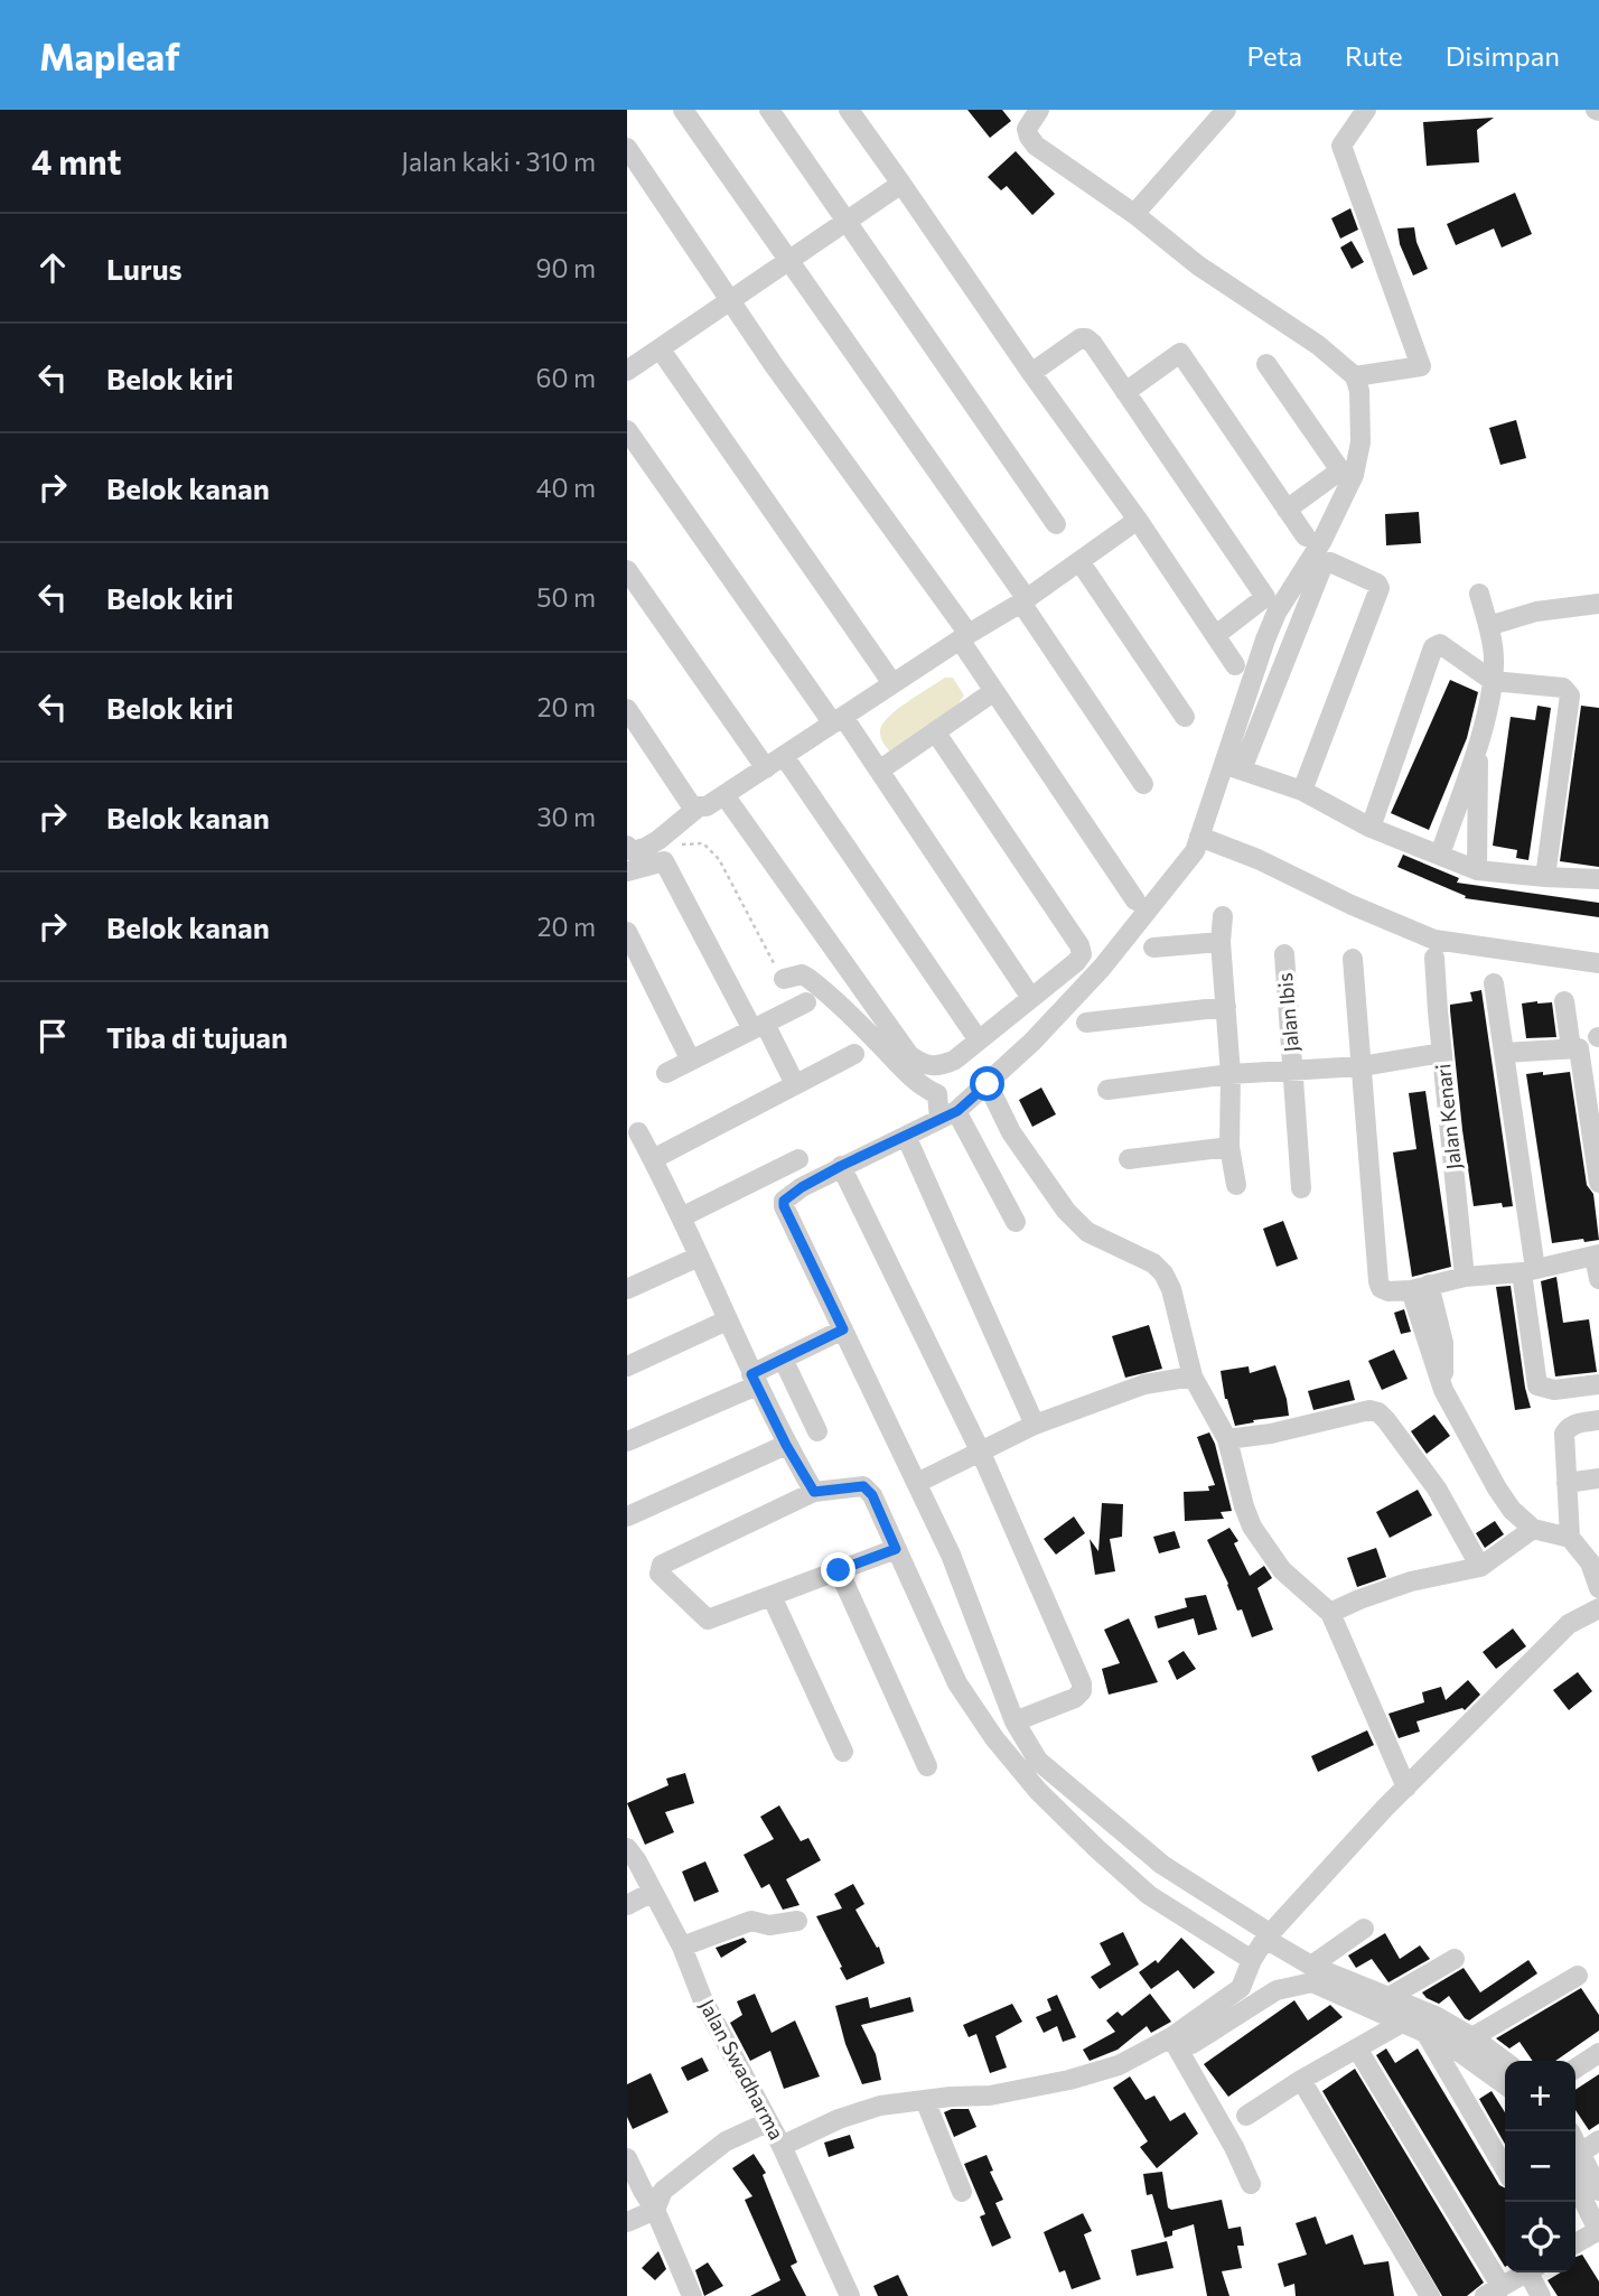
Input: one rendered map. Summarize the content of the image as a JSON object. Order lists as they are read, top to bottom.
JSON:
{
  "streets": {
    "street": ["Jalan Ibis", "Jalan Kenari", "Jalan Swadharma"]
  },
  "page": {
    "header": "Mapleaf",
    "nav": ["Peta", "Rute", "Disimpan"],
    "heading": ["4 mnt", "Jalan kaki · 310 m"],
    "list": [
      ["Lurus", "90 m"],
      ["Belok kiri", "60 m"],
      ["Belok kanan", "40 m"],
      ["Belok kiri", "50 m"],
      ["Belok kiri", "20 m"],
      ["Belok kanan", "30 m"],
      ["Belok kanan", "20 m"],
      "Tiba di tujuan"
    ],
    "map_buttons": ["+", "−"]
  }
}
